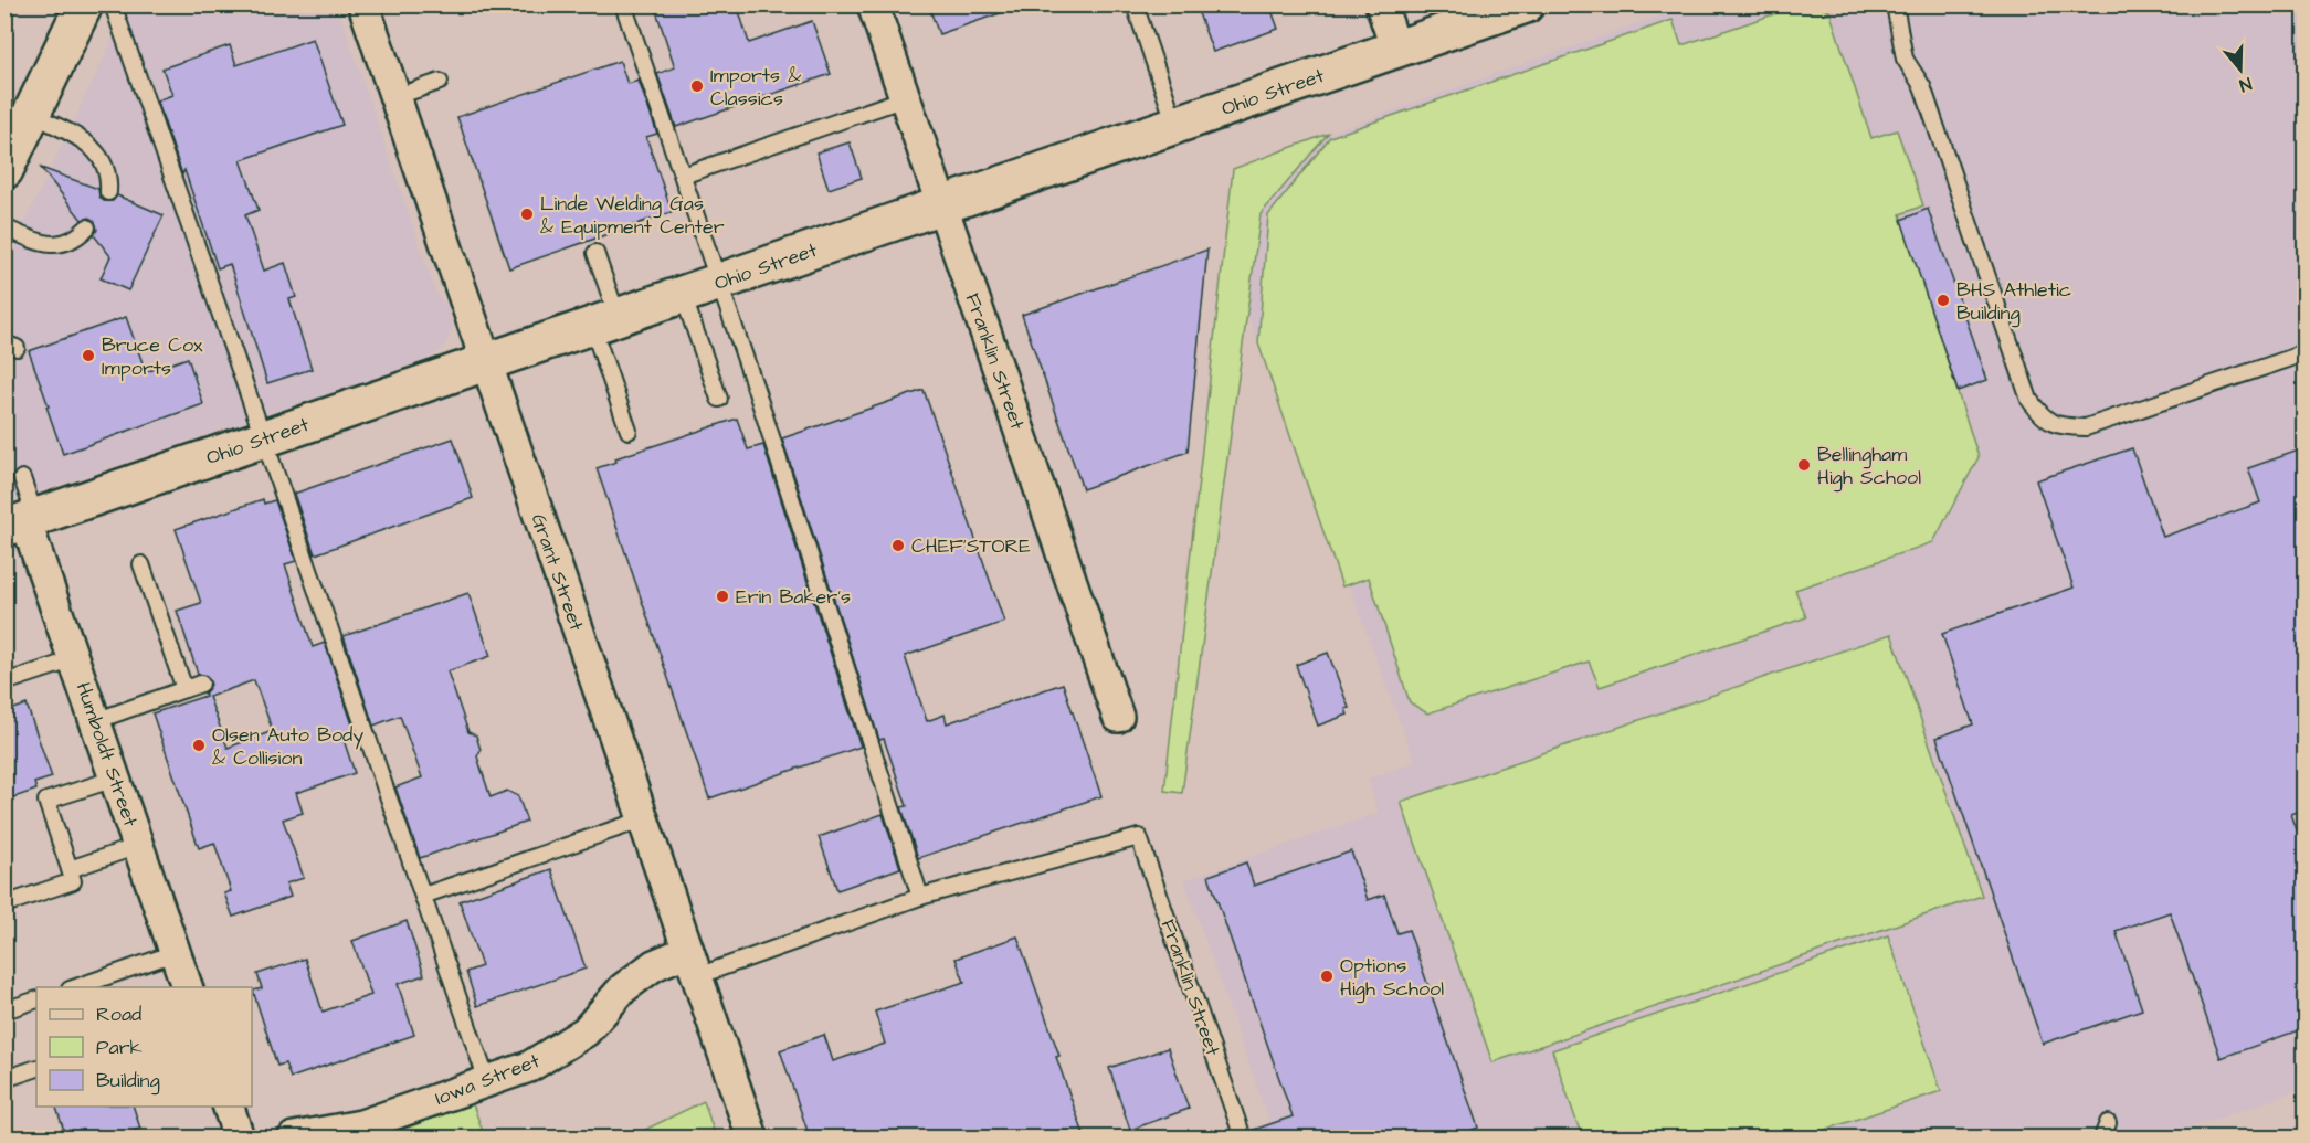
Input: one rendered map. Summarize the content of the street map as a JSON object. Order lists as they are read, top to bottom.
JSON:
{
  "streets": {
    "street": [
      "Ohio Street",
      "Franklin Street",
      "Grant Street",
      "Humboldt Street",
      "Iowa Street"
    ]
  },
  "crossings": [
    ["Ohio Street", "Franklin Street"],
    ["Ohio Street", "Grant Street"],
    ["Ohio Street", "Humboldt Street"],
    ["Grant Street", "Iowa Street"]
  ],
  "places": [
    "Imports & Classics",
    "Linde Welding Gas & Equipment Center",
    "BHS Athletic Building",
    "Bruce Cox Imports",
    "Bellingham High School",
    "CHEF'STORE",
    "Erin Baker's",
    "Olsen Auto Body & Collision",
    "Options High School"
  ],
  "legend": ["Road", "Park", "Building"],
  "north": "bottom"
}
